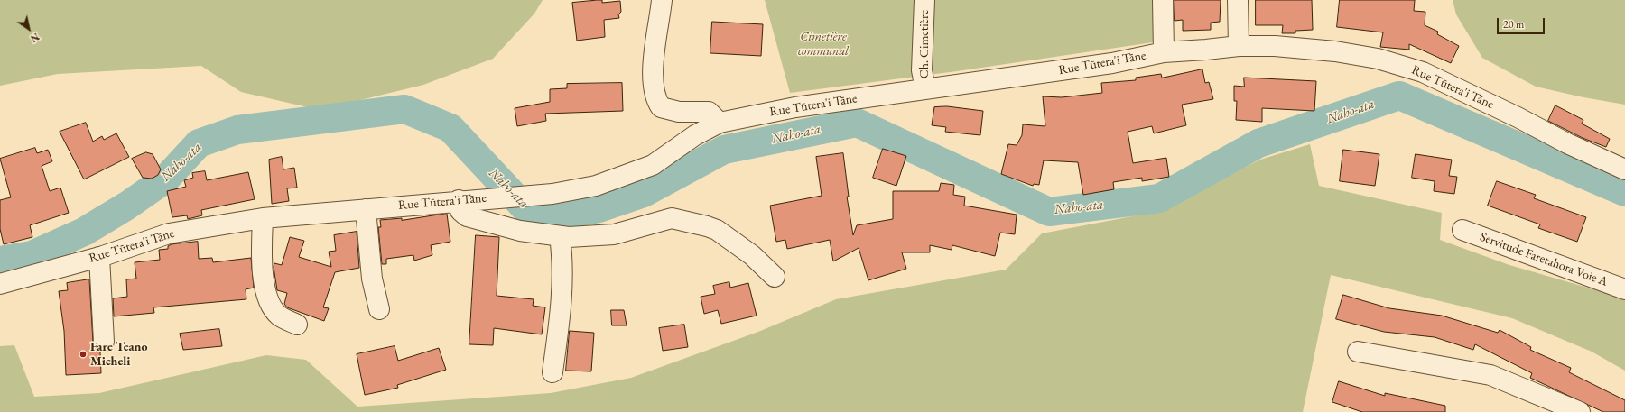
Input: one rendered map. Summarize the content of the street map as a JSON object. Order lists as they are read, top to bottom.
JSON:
{
  "streets": {
    "street": ["Ch. Cimetière", "Rue Tūtera'i Tāne", "Servitude Faretahora Voie A"]
  },
  "crossings": [
    ["Ch. Cimetière", "Rue Tūtera'i Tāne"]
  ],
  "water": ["Naho-ata"],
  "parks": ["Cimetière communal"],
  "places": ["Fare Teano Micheli"],
  "scale_bar": "20 m",
  "north": "bottom right"
}
